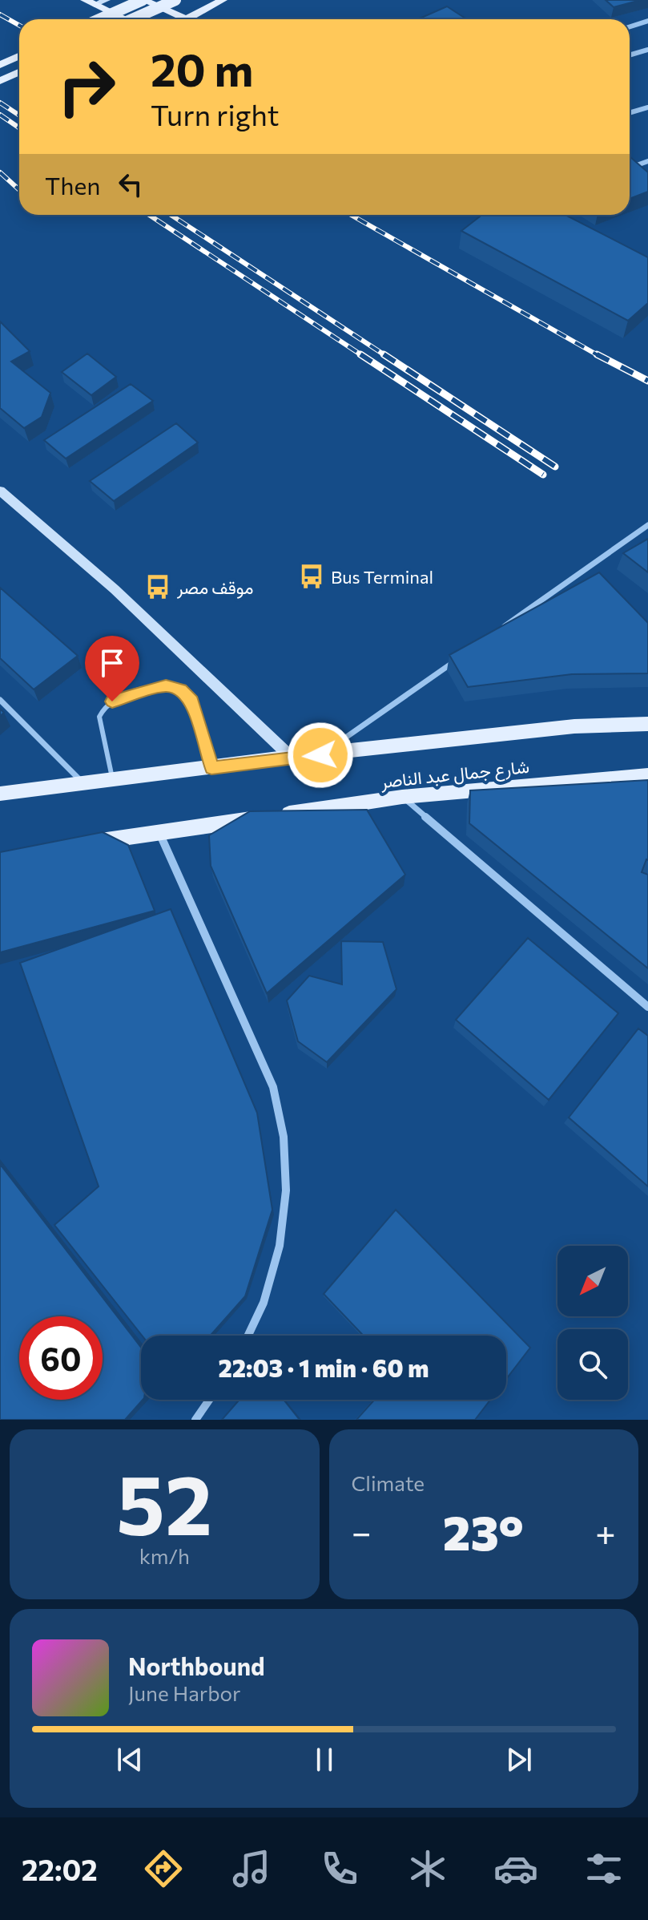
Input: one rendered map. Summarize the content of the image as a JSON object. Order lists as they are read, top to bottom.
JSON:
{
  "streets": {
    "main road": ["شارع جمال عبد الناصر"]
  },
  "places": {
    "bus stop": ["Bus Terminal", "موقف مصر"]
  },
  "north": "bottom left",
  "page": {
    "turn": ["20 m", "Turn right"],
    "then": "Then",
    "limit": "60",
    "trip": "22:03 · 1 min · 60 m",
    "tile": [
      ["52", "km/h"],
      "Climate"
    ],
    "heat": ["−", "23°", "+"],
    "song": ["Northbound", "June Harbor"],
    "tabs": "22:02"
  }
}
